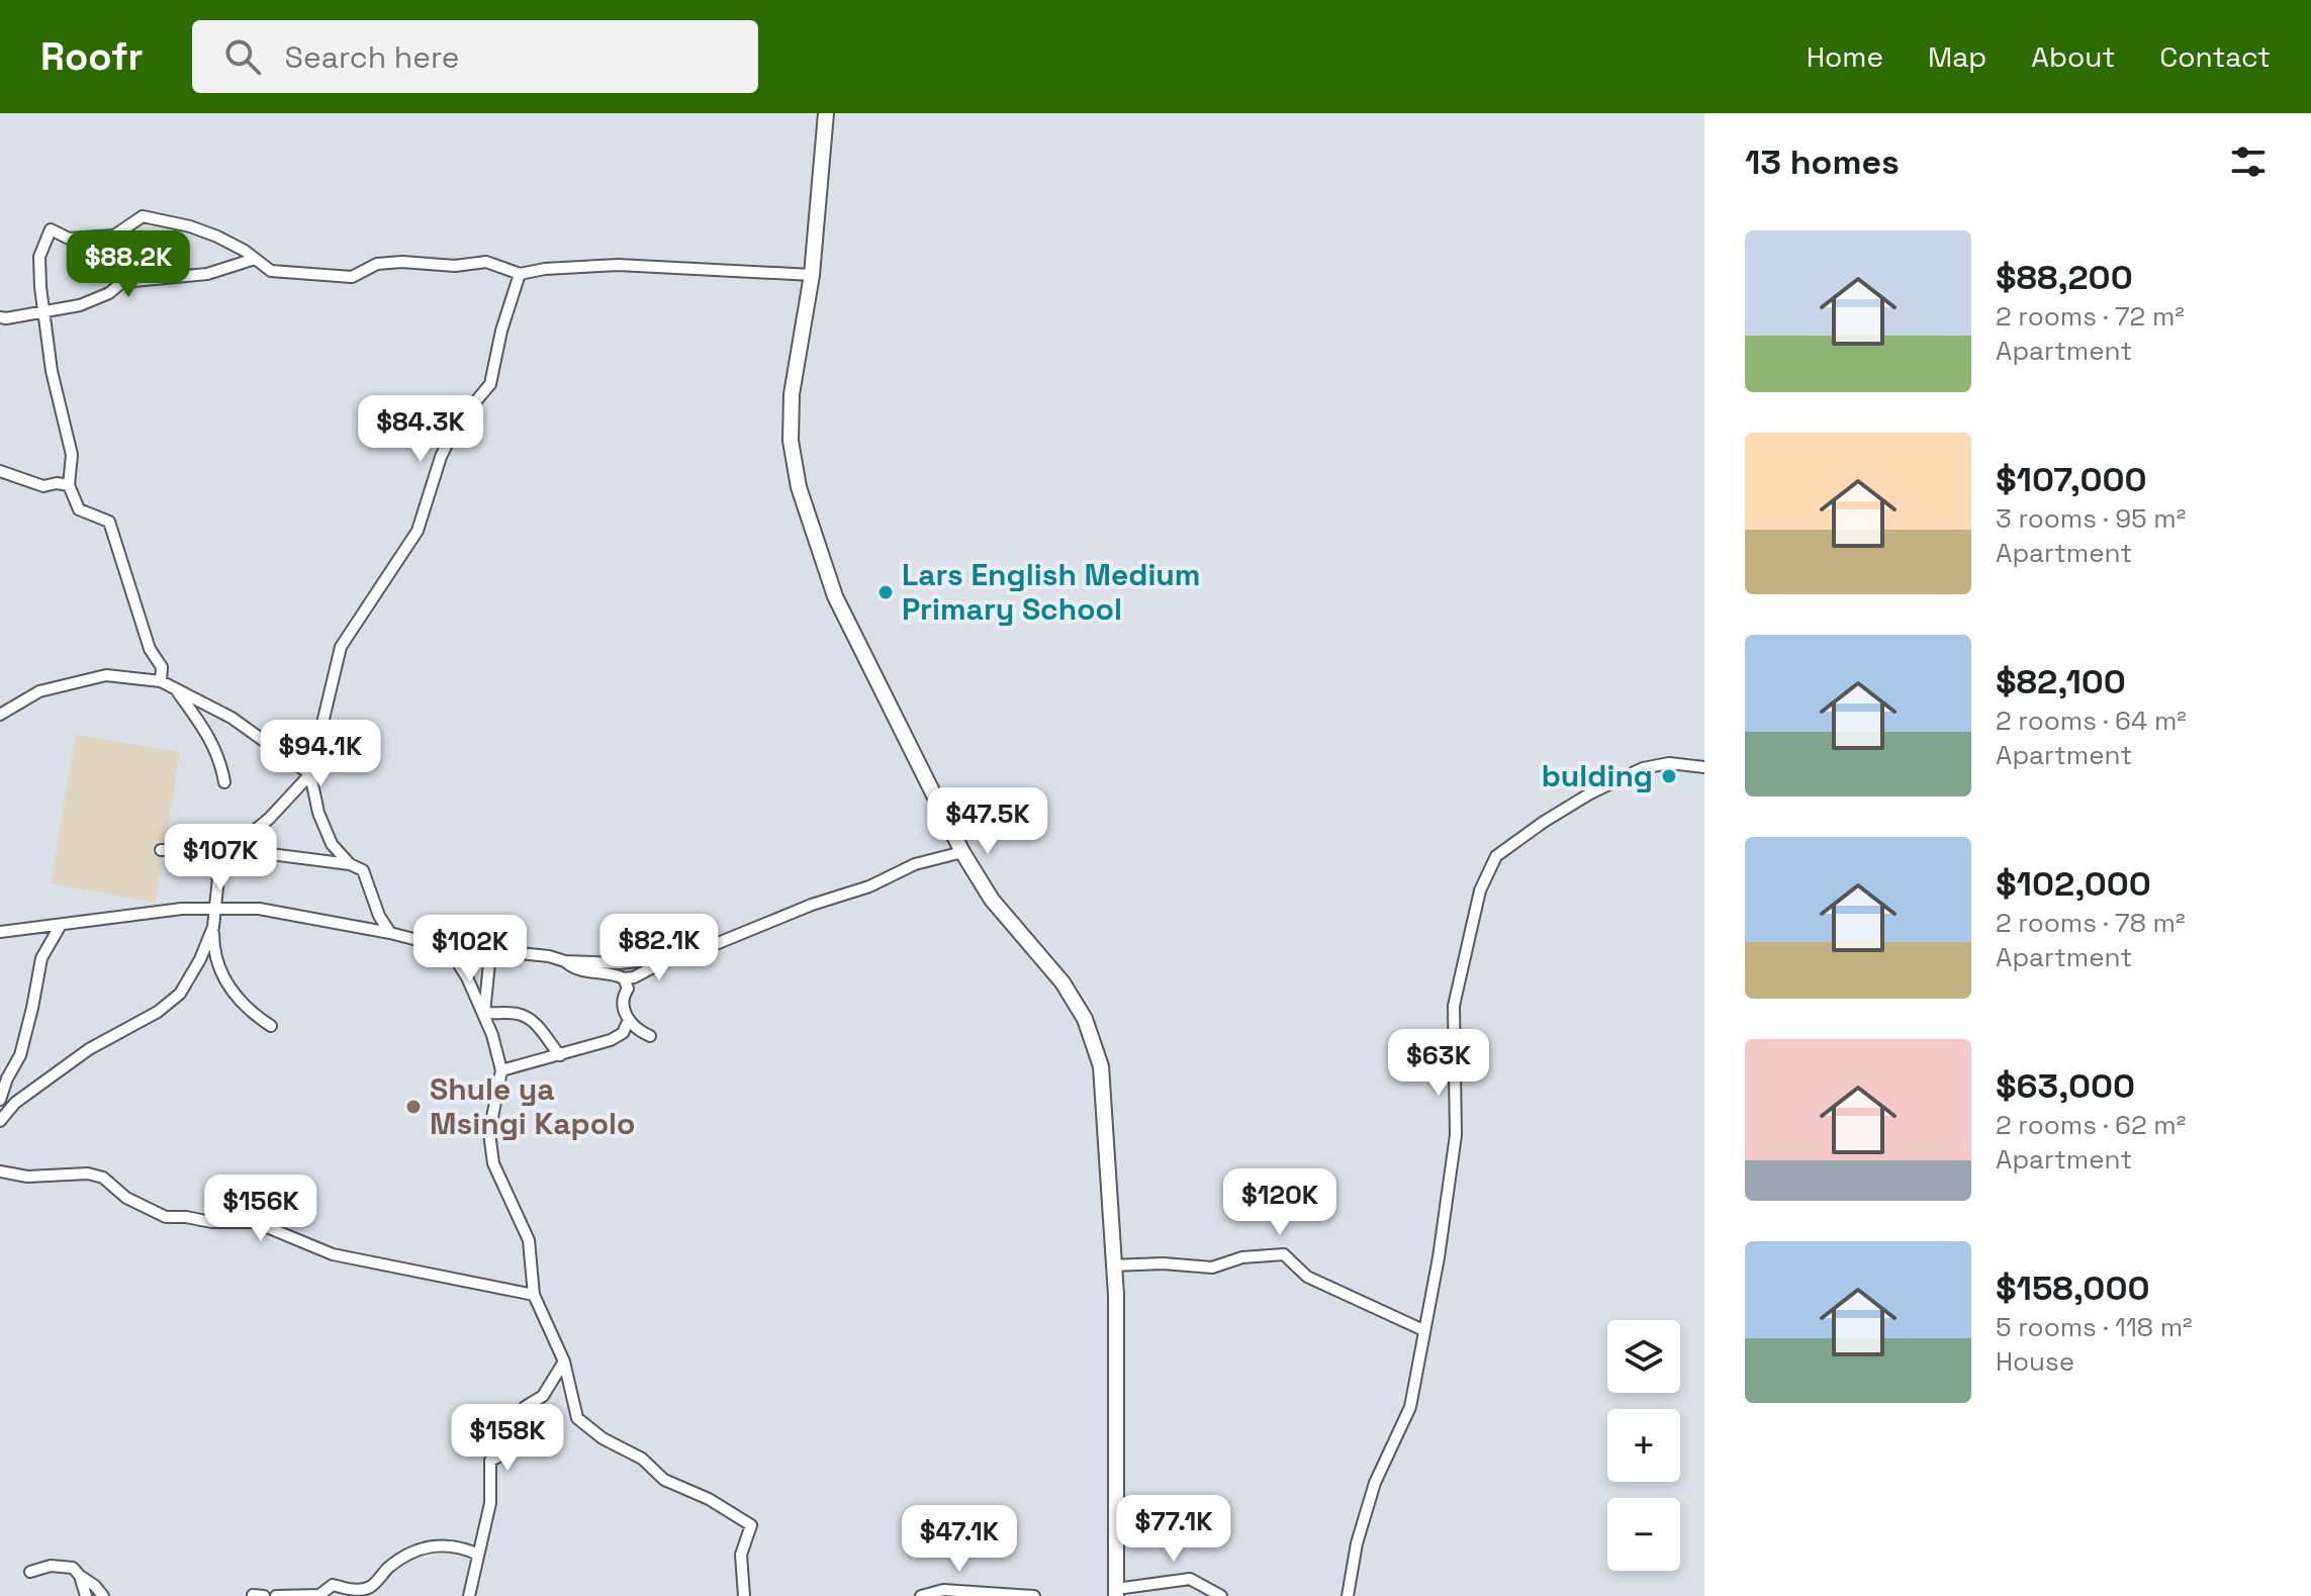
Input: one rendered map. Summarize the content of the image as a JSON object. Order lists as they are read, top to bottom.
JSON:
{
  "places": ["Lars English Medium Primary School", "bulding", "Shule ya Msingi Kapolo"],
  "page": {
    "header": "Roofr",
    "search": "Search here",
    "nav": [
      "Home",
      "Map",
      "About",
      "Contact"
    ],
    "heading": "13 homes",
    "list": [
      {
        "name": "$88,200",
        "note": "2 rooms · 72 m² · Apartment"
      },
      {
        "name": "$107,000",
        "note": "3 rooms · 95 m² · Apartment"
      },
      {
        "name": "$82,100",
        "note": "2 rooms · 64 m² · Apartment"
      },
      {
        "name": "$102,000",
        "note": "2 rooms · 78 m² · Apartment"
      },
      {
        "name": "$63,000",
        "note": "2 rooms · 62 m² · Apartment"
      },
      {
        "name": "$158,000",
        "note": "5 rooms · 118 m² · House"
      }
    ],
    "price": [
      "$88.2K",
      "$84.3K",
      "$94.1K",
      "$47.5K",
      "$107K",
      "$82.1K",
      "$102K",
      "$63K",
      "$120K",
      "$156K",
      "$158K",
      "$77.1K",
      "$47.1K"
    ],
    "map_buttons": ["+", "−"]
  }
}
